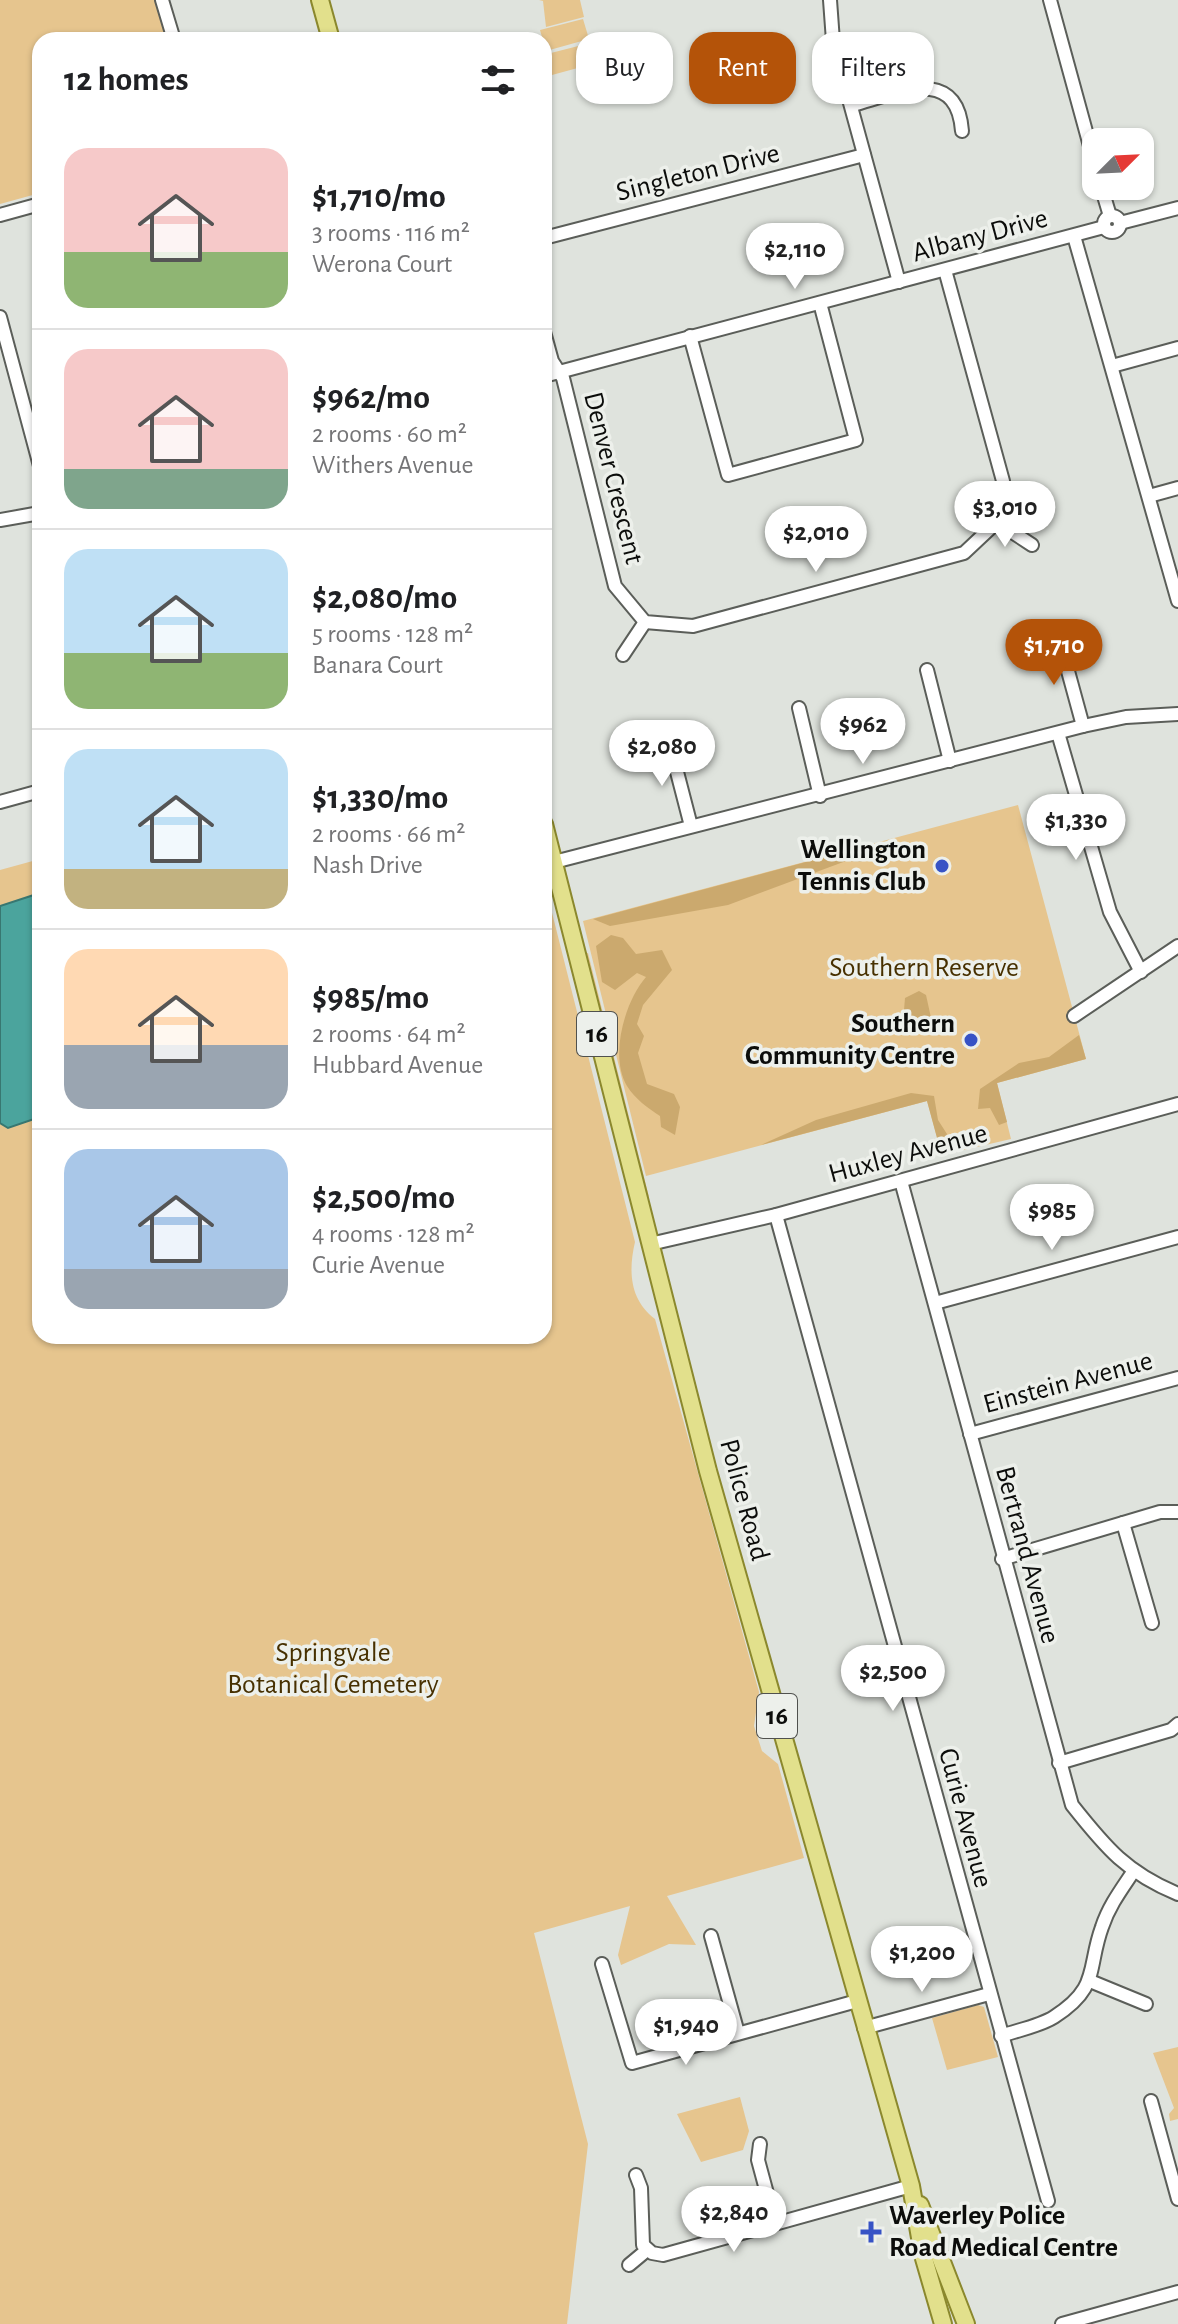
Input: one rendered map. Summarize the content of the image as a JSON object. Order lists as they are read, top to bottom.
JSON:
{
  "streets": {
    "main road": ["16", "Police Road"],
    "street": [
      "Singleton Drive",
      "Albany Drive",
      "Denver Crescent",
      "Huxley Avenue",
      "Einstein Avenue",
      "Bertrand Avenue",
      "Curie Avenue"
    ]
  },
  "crossings": [
    ["Albany Drive", "Denver Crescent"],
    ["Huxley Avenue", "Police Road"],
    ["Huxley Avenue", "Bertrand Avenue"],
    ["Huxley Avenue", "Curie Avenue"],
    ["Einstein Avenue", "Bertrand Avenue"]
  ],
  "parks": ["Southern Reserve", "Springvale Botanical Cemetery"],
  "places": {
    "other": ["Wellington Tennis Club", "Southern Community Centre"],
    "health": ["Waverley Police Road Medical Centre"]
  },
  "north": "top right",
  "page": {
    "chip": ["Buy", "Rent", "Filters"],
    "heading": "12 homes",
    "list": [
      {
        "name": "$1,710/mo",
        "note": "3 rooms · 116 m² · Werona Court"
      },
      {
        "name": "$962/mo",
        "note": "2 rooms · 60 m² · Withers Avenue"
      },
      {
        "name": "$2,080/mo",
        "note": "5 rooms · 128 m² · Banara Court"
      },
      {
        "name": "$1,330/mo",
        "note": "2 rooms · 66 m² · Nash Drive"
      },
      {
        "name": "$985/mo",
        "note": "2 rooms · 64 m² · Hubbard Avenue"
      },
      {
        "name": "$2,500/mo",
        "note": "4 rooms · 128 m² · Curie Avenue"
      }
    ],
    "price": [
      "$2,110",
      "$3,010",
      "$2,010",
      "$1,710",
      "$962",
      "$2,080",
      "$1,330",
      "$985",
      "$2,500",
      "$1,200",
      "$1,940",
      "$2,840"
    ]
  }
}
